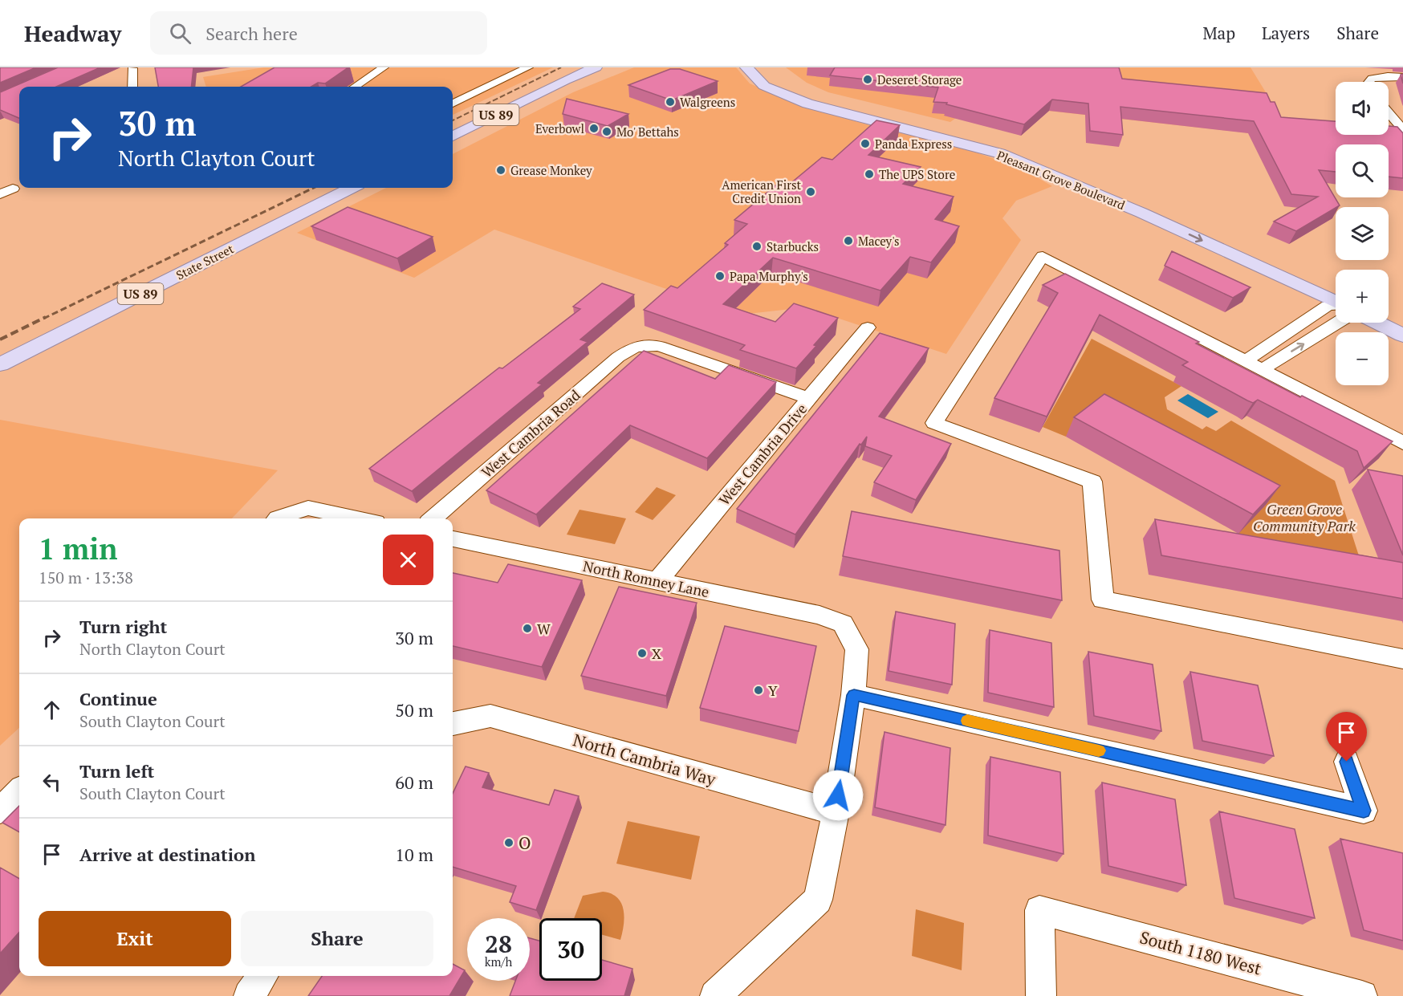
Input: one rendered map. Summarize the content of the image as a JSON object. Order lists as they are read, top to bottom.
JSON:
{
  "streets": {
    "main road": ["US 89", "Pleasant Grove Boulevard", "State Street"],
    "street": [
      "West Cambria Road",
      "West Cambria Drive",
      "North Romney Lane",
      "North Cambria Way",
      "South 1180 West"
    ]
  },
  "crossings": [
    ["West Cambria Road", "West Cambria Drive"],
    ["West Cambria Drive", "North Romney Lane"]
  ],
  "parks": ["Green Grove Community Park"],
  "places": [
    "Deseret Storage",
    "Walgreens",
    "Everbowl",
    "Mo' Bettahs",
    "Panda Express",
    "Grease Monkey",
    "The UPS Store",
    "American First Credit Union",
    "Macey's",
    "Starbucks",
    "Papa Murphy's",
    "W",
    "X",
    "Y",
    "O"
  ],
  "page": {
    "header": "Headway",
    "search": "Search here",
    "nav": ["Map", "Layers", "Share"],
    "map_buttons": ["+", "−"],
    "turn": ["30 m", "North Clayton Court"],
    "heading": ["1 min", "150 m · 13:38"],
    "list": [
      {
        "name": "Turn right",
        "note": "North Clayton Court",
        "value": "30 m"
      },
      {
        "name": "Continue",
        "note": "South Clayton Court",
        "value": "50 m"
      },
      {
        "name": "Turn left",
        "note": "South Clayton Court",
        "value": "60 m"
      },
      {
        "name": "Arrive at destination",
        "value": "10 m"
      }
    ],
    "buttons": ["Exit", "Share"],
    "speed": "28 km/h",
    "limit": "30"
  }
}
